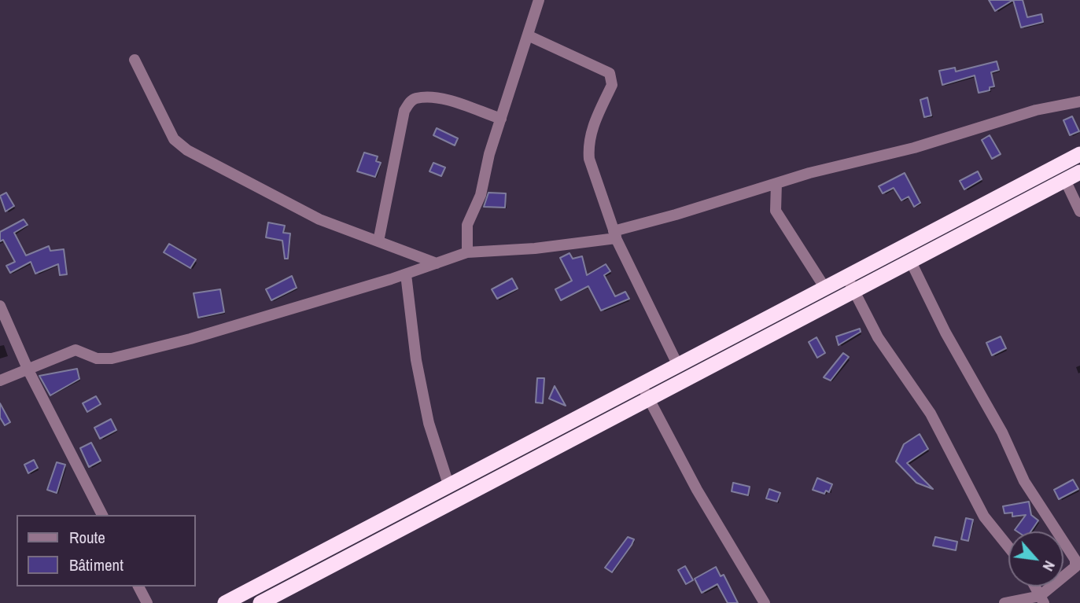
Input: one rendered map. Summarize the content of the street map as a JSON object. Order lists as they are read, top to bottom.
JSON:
{
  "legend": ["Route", "Bâtiment"],
  "north": "bottom right"
}
